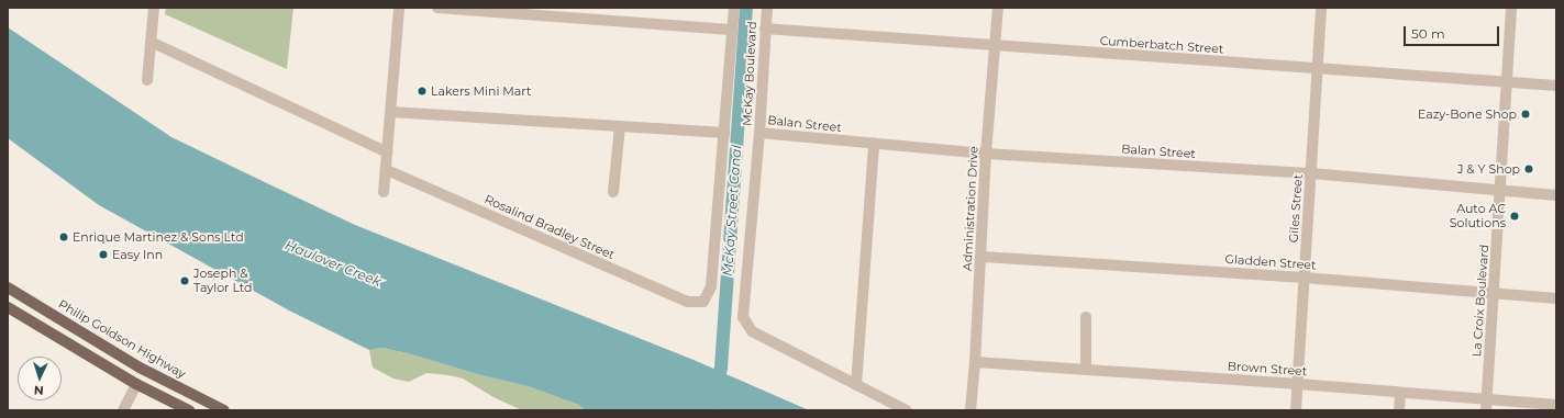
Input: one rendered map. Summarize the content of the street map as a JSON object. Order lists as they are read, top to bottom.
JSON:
{
  "streets": {
    "main road": ["Philip Goldson Highway"],
    "street": [
      "Cumberbatch Street",
      "McKay Boulevard",
      "Balan Street",
      "Administration Drive",
      "Giles Street",
      "Rosalind Bradley Street",
      "Gladden Street",
      "La Croix Boulevard",
      "Brown Street"
    ]
  },
  "crossings": [
    ["Cumberbatch Street", "McKay Boulevard"],
    ["Cumberbatch Street", "Administration Drive"],
    ["Cumberbatch Street", "Giles Street"],
    ["Cumberbatch Street", "La Croix Boulevard"],
    ["McKay Boulevard", "Balan Street"],
    ["McKay Boulevard", "Rosalind Bradley Street"],
    ["Balan Street", "Administration Drive"],
    ["Balan Street", "Giles Street"],
    ["Balan Street", "La Croix Boulevard"],
    ["Administration Drive", "Gladden Street"],
    ["Administration Drive", "Brown Street"],
    ["Giles Street", "Gladden Street"],
    ["Giles Street", "Brown Street"],
    ["Gladden Street", "La Croix Boulevard"],
    ["La Croix Boulevard", "Brown Street"]
  ],
  "water": ["McKay Street Canal", "Haulover Creek"],
  "places": [
    "Lakers Mini Mart",
    "Eazy-Bone Shop",
    "J & Y Shop",
    "Auto AC Solutions",
    "Enrique Martinez & Sons Ltd",
    "Easy Inn",
    "Joseph & Taylor Ltd"
  ],
  "scale_bar": "50 m",
  "north": "bottom"
}
